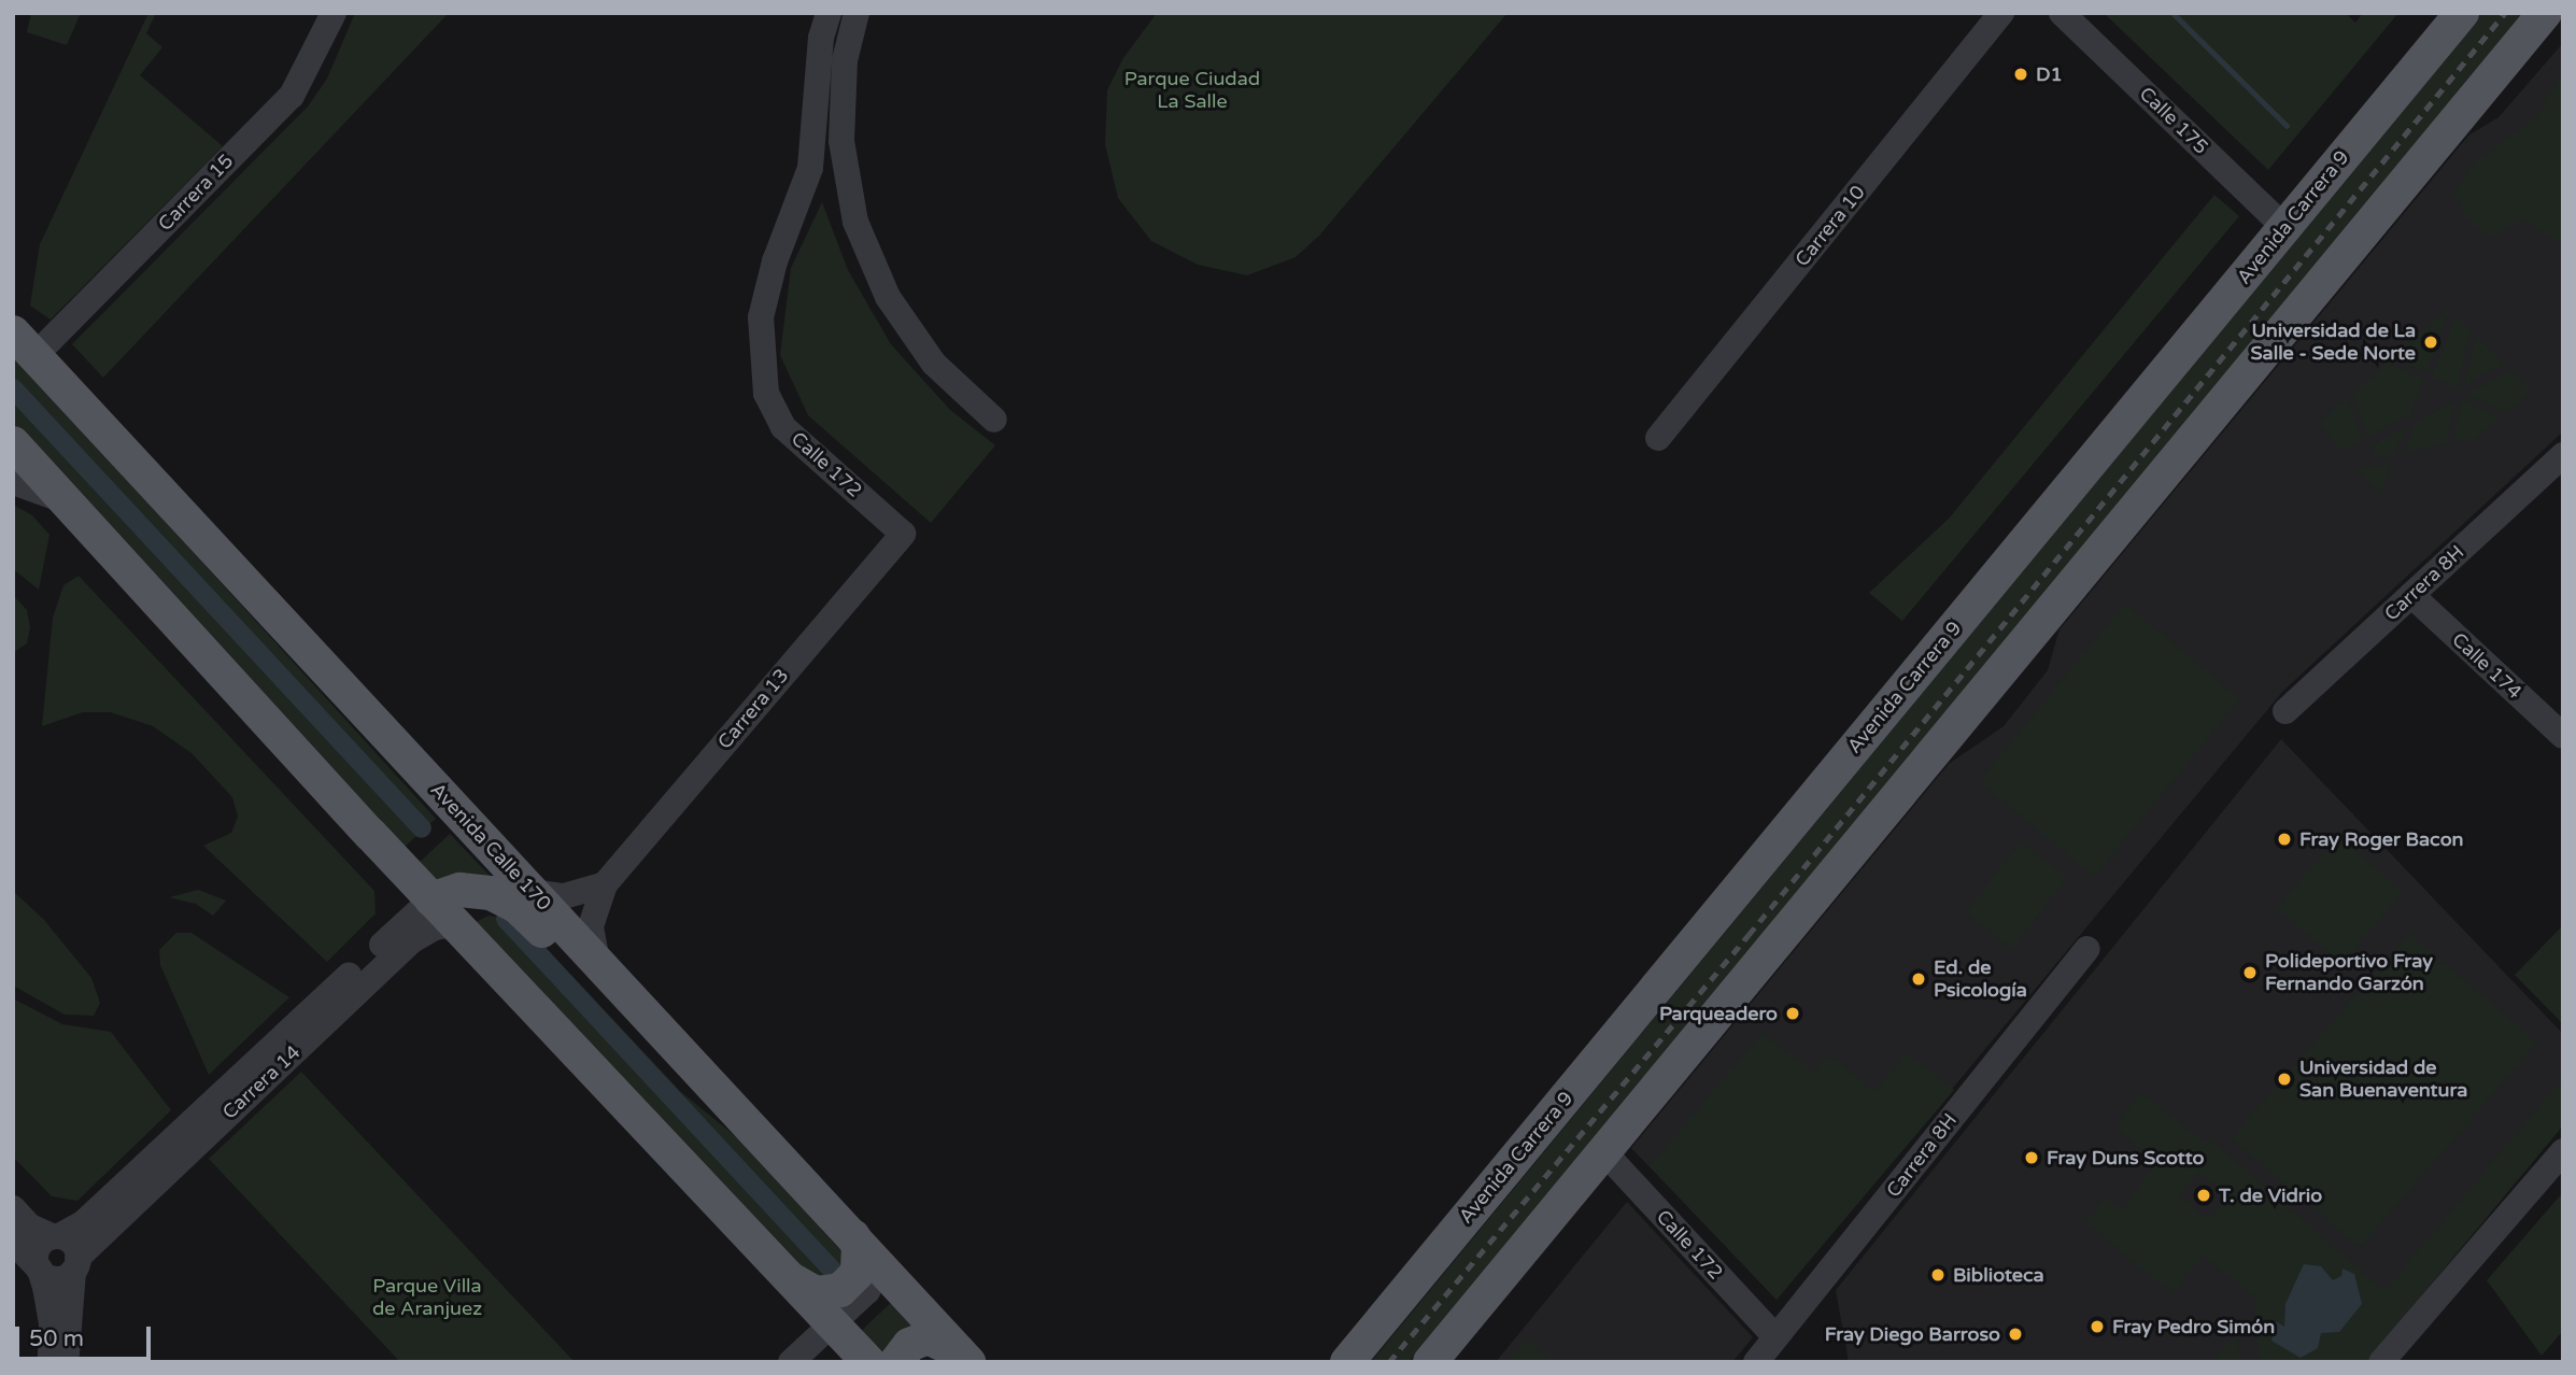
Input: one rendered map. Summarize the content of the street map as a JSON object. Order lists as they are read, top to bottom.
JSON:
{
  "streets": {
    "main road": ["Avenida Carrera 9", "Avenida Calle 170"],
    "street": [
      "Calle 175",
      "Carrera 15",
      "Carrera 10",
      "Calle 172",
      "Carrera 8H",
      "Calle 174",
      "Carrera 13",
      "Carrera 14"
    ]
  },
  "crossings": [
    ["Calle 175", "Avenida Carrera 9"],
    ["Carrera 15", "Avenida Calle 170"],
    ["Calle 172", "Carrera 8H"],
    ["Calle 172", "Carrera 13"],
    ["Carrera 8H", "Calle 174"],
    ["Carrera 13", "Avenida Calle 170"]
  ],
  "parks": ["Parque Ciudad La Salle", "Parque Villa de Aranjuez"],
  "places": [
    "D1",
    "Universidad de La Salle - Sede Norte",
    "Fray Roger Bacon",
    "Polideportivo Fray Fernando Garzón",
    "Ed. de Psicología",
    "Parqueadero",
    "Universidad de San Buenaventura",
    "Fray Duns Scotto",
    "T. de Vidrio",
    "Biblioteca",
    "Fray Pedro Simón",
    "Fray Diego Barroso"
  ],
  "scale_bar": "50 m"
}
